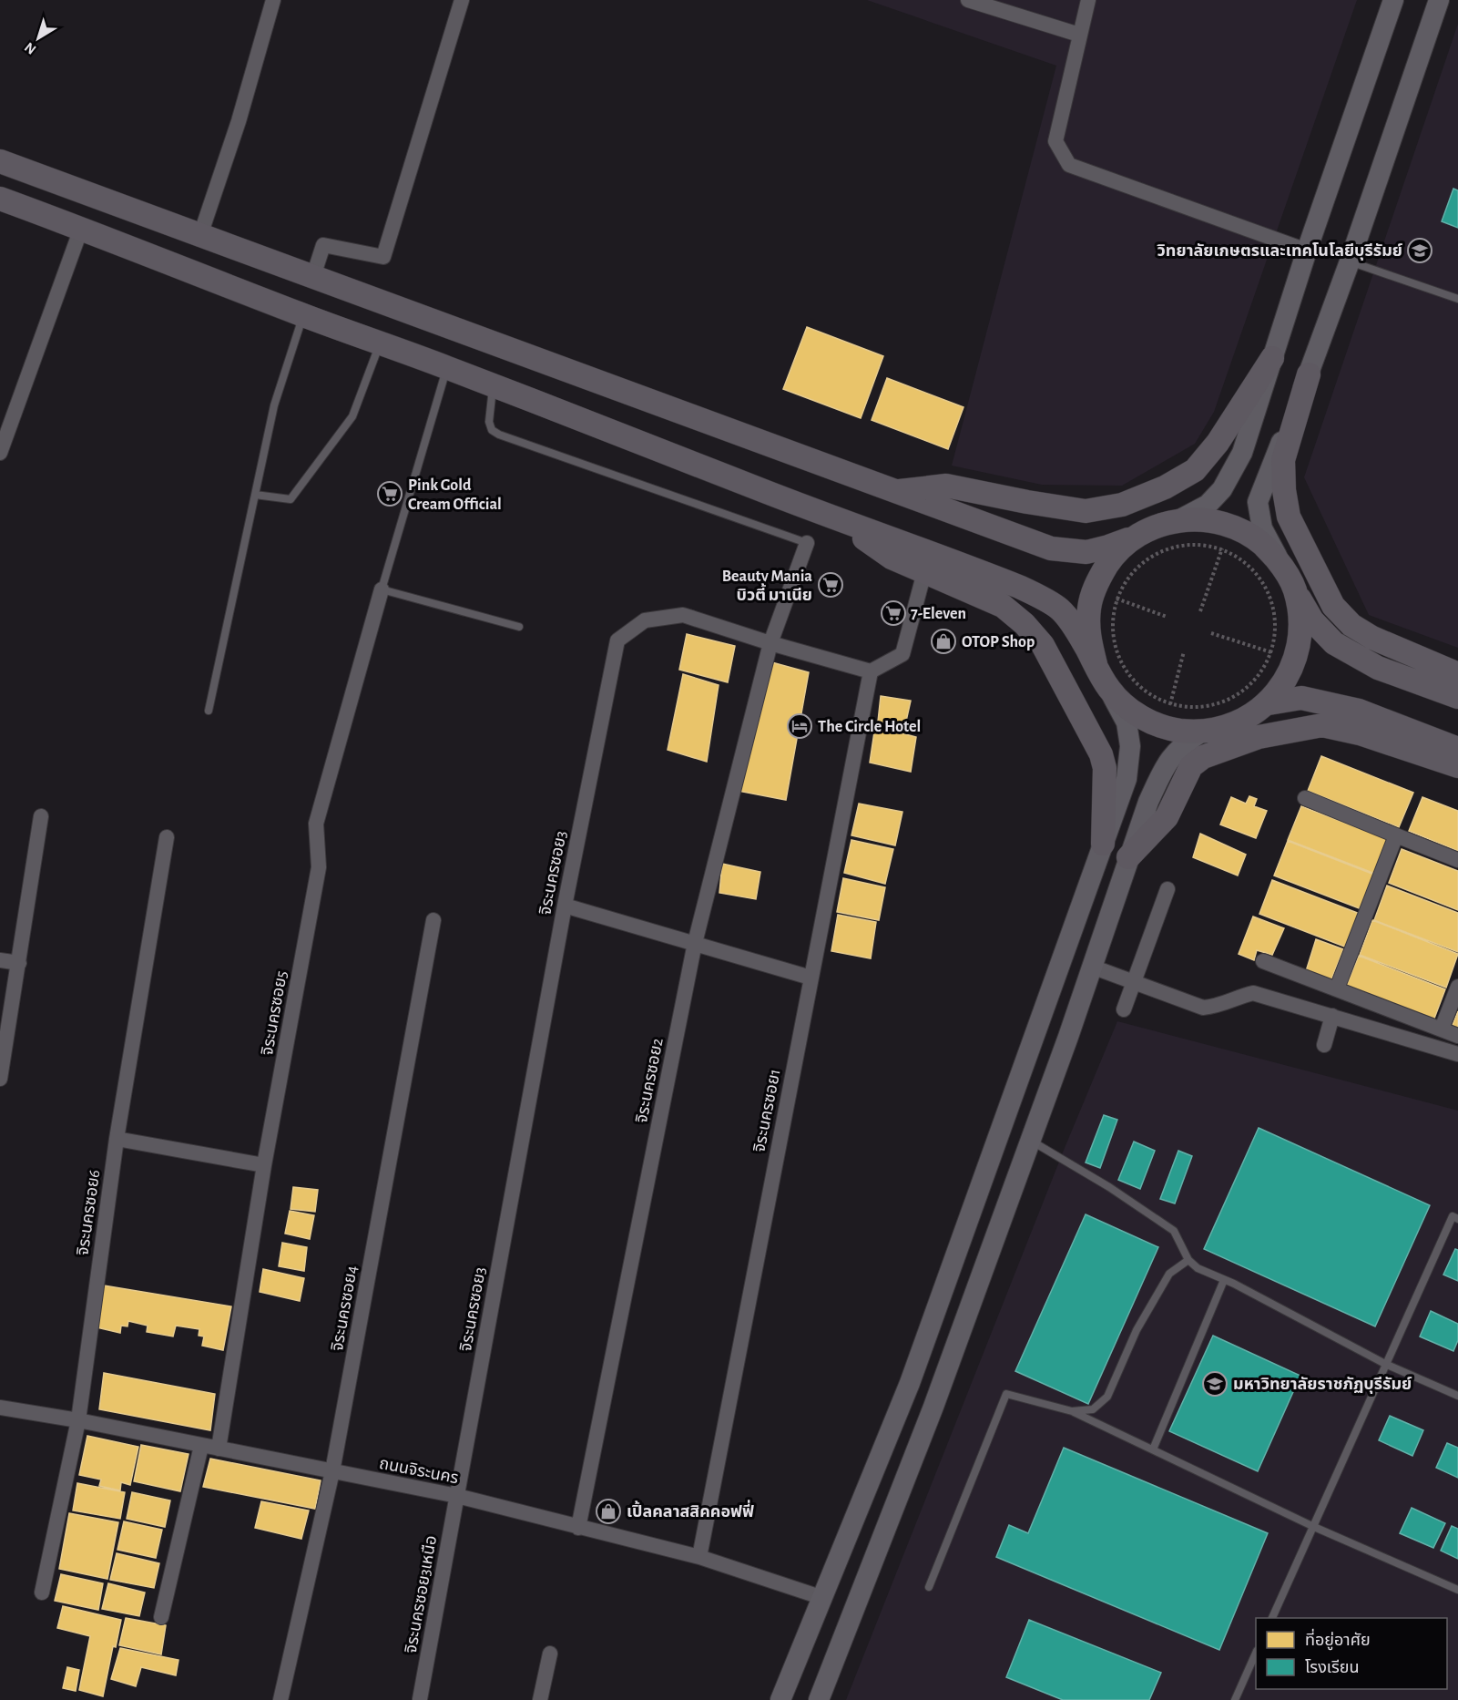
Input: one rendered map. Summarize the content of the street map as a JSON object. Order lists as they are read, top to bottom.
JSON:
{
  "streets": {
    "street": [
      "จิระนครซอย3",
      "จิระนครซอย5",
      "จิระนครซอย2",
      "จิระนครซอย1",
      "จิระนครซอย6",
      "จิระนครซอย4",
      "ถนนจิระนคร",
      "จิระนครซอย3เหนือ"
    ]
  },
  "crossings": [
    ["จิระนครซอย3", "จิระนครซอย2"],
    ["จิระนครซอย3", "จิระนครซอย1"],
    ["จิระนครซอย3", "ถนนจิระนคร"],
    ["จิระนครซอย3", "จิระนครซอย3เหนือ"],
    ["จิระนครซอย5", "ถนนจิระนคร"],
    ["จิระนครซอย2", "ถนนจิระนคร"],
    ["จิระนครซอย1", "ถนนจิระนคร"],
    ["จิระนครซอย6", "ถนนจิระนคร"],
    ["จิระนครซอย4", "ถนนจิระนคร"],
    ["ถนนจิระนคร", "จิระนครซอย3เหนือ"]
  ],
  "places": {
    "school or university": ["วิทยาลัยเกษตรและเทคโนโลยีบุรีรัมย์", "มหาวิทยาลัยราชภัฏบุรีรัมย์"],
    "supermarket": ["Pink Gold Cream Official", "Beauty Mania บิวตี้ มาเนีย", "7-Eleven"],
    "shop": ["OTOP Shop", "เปิ้ลคลาสสิคคอฟฟี่"],
    "hotel": ["The Circle Hotel"]
  },
  "legend": ["ที่อยู่อาศัย", "โรงเรียน"],
  "north": "bottom left"
}
